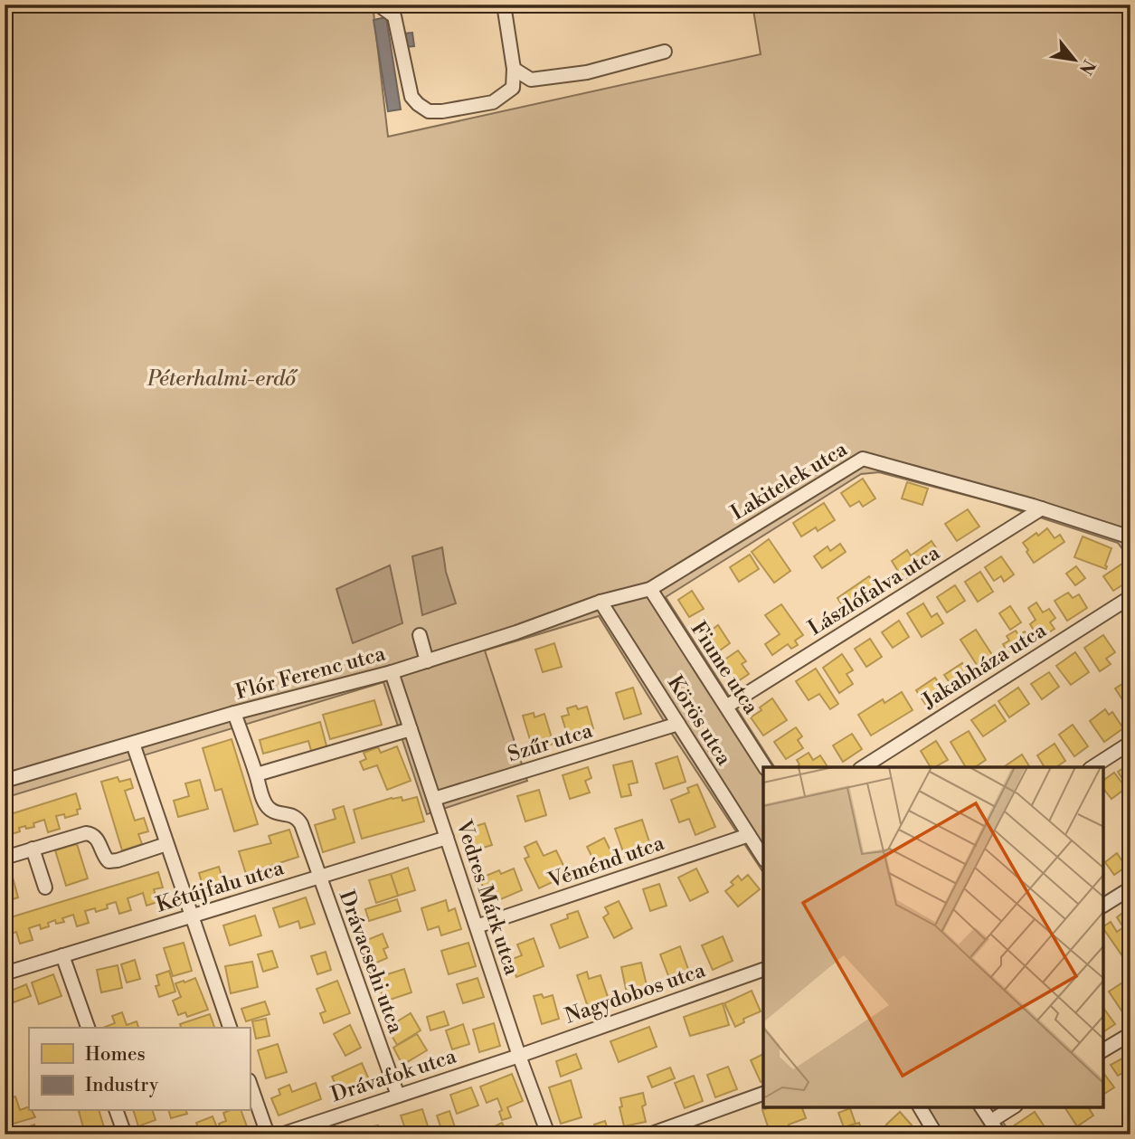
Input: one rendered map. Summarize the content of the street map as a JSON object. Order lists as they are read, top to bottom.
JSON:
{
  "streets": {
    "street": [
      "Lakitelek utca",
      "Lászlófalva utca",
      "Jakabháza utca",
      "Fiume utca",
      "Flór Ferenc utca",
      "Körös utca",
      "Szűr utca",
      "Véménd utca",
      "Kétújfalu utca",
      "Vedres Márk utca",
      "Drávacsehi utca",
      "Nagydobos utca",
      "Drávafok utca"
    ]
  },
  "crossings": [
    ["Lakitelek utca", "Lászlófalva utca"],
    ["Lakitelek utca", "Fiume utca"],
    ["Lakitelek utca", "Flór Ferenc utca"],
    ["Lászlófalva utca", "Fiume utca"],
    ["Flór Ferenc utca", "Körös utca"],
    ["Flór Ferenc utca", "Vedres Márk utca"],
    ["Körös utca", "Szűr utca"],
    ["Körös utca", "Véménd utca"],
    ["Szűr utca", "Vedres Márk utca"],
    ["Véménd utca", "Vedres Márk utca"],
    ["Kétújfalu utca", "Vedres Márk utca"],
    ["Kétújfalu utca", "Drávacsehi utca"],
    ["Vedres Márk utca", "Nagydobos utca"],
    ["Vedres Márk utca", "Drávafok utca"],
    ["Drávacsehi utca", "Drávafok utca"],
    ["Nagydobos utca", "Drávafok utca"]
  ],
  "parks": ["Péterhalmi-erdő"],
  "legend": ["Homes", "Industry"],
  "north": "bottom right"
}
